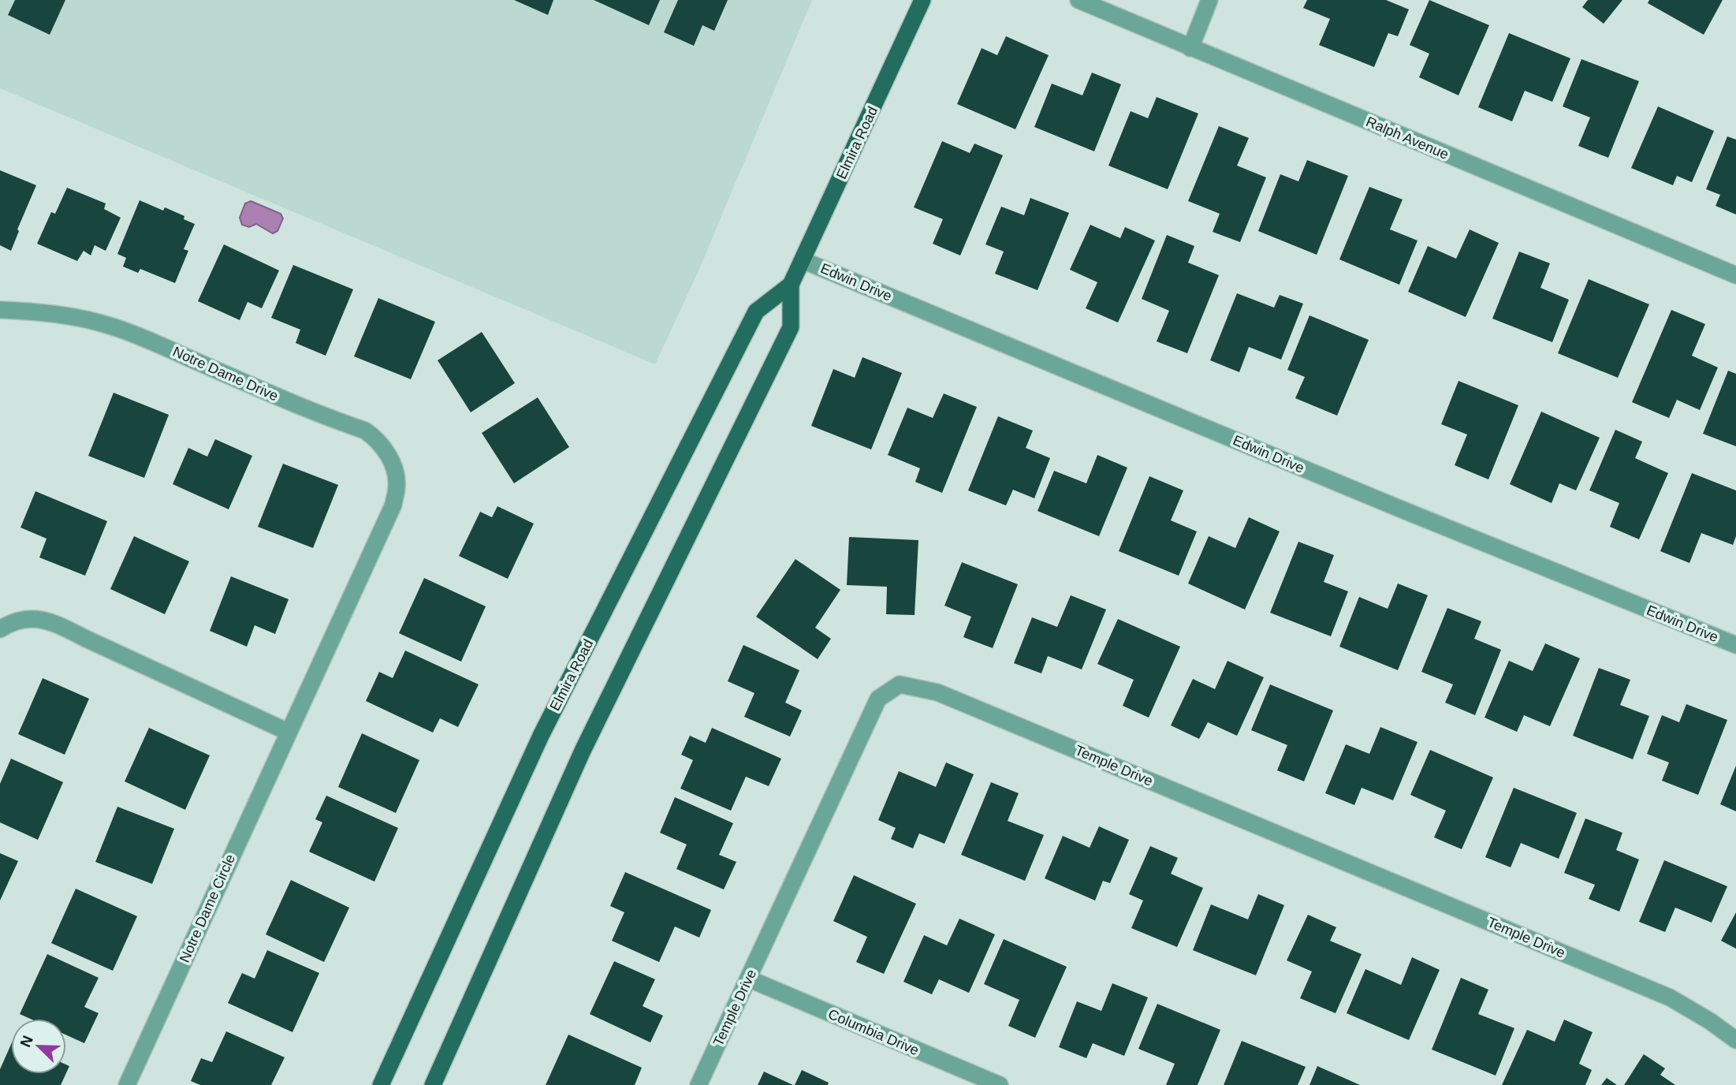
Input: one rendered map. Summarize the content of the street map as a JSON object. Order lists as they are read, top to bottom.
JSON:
{
  "streets": {
    "main road": ["Elmira Road"],
    "street": [
      "Ralph Avenue",
      "Edwin Drive",
      "Notre Dame Drive",
      "Temple Drive",
      "Notre Dame Circle",
      "Columbia Drive"
    ]
  },
  "crossings": [
    ["Elmira Road", "Edwin Drive"],
    ["Notre Dame Drive", "Notre Dame Circle"],
    ["Temple Drive", "Columbia Drive"]
  ],
  "north": "top left"
}
